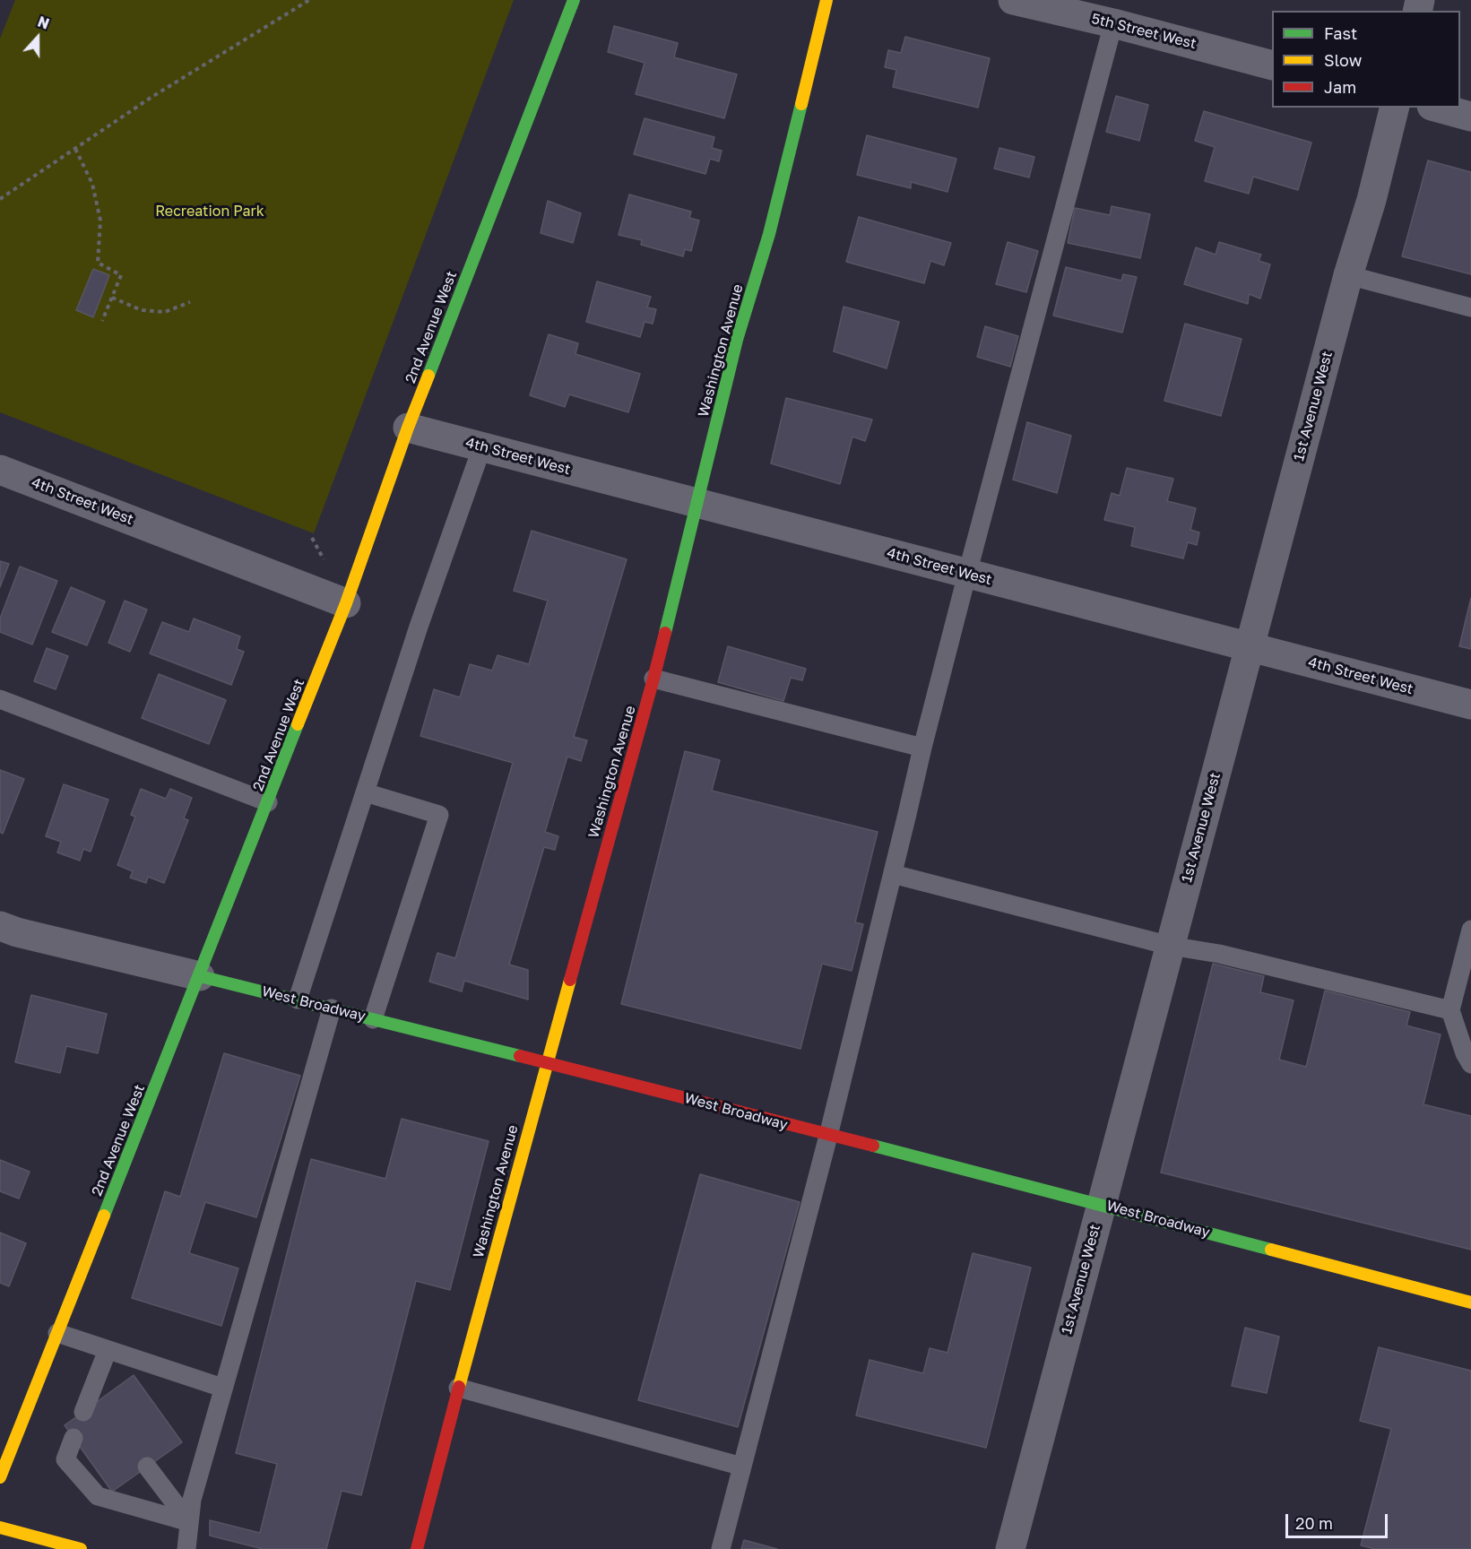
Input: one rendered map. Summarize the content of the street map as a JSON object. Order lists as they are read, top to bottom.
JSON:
{
  "streets": {
    "main road": ["2nd Avenue West", "Washington Avenue", "West Broadway"],
    "street": ["5th Street West", "1st Avenue West", "4th Street West"]
  },
  "crossings": [
    ["2nd Avenue West", "4th Street West"],
    ["2nd Avenue West", "West Broadway"],
    ["Washington Avenue", "4th Street West"],
    ["Washington Avenue", "West Broadway"],
    ["1st Avenue West", "4th Street West"],
    ["1st Avenue West", "West Broadway"]
  ],
  "parks": ["Recreation Park"],
  "legend": ["Fast", "Slow", "Jam"],
  "scale_bar": "20 m",
  "north": "top"
}
